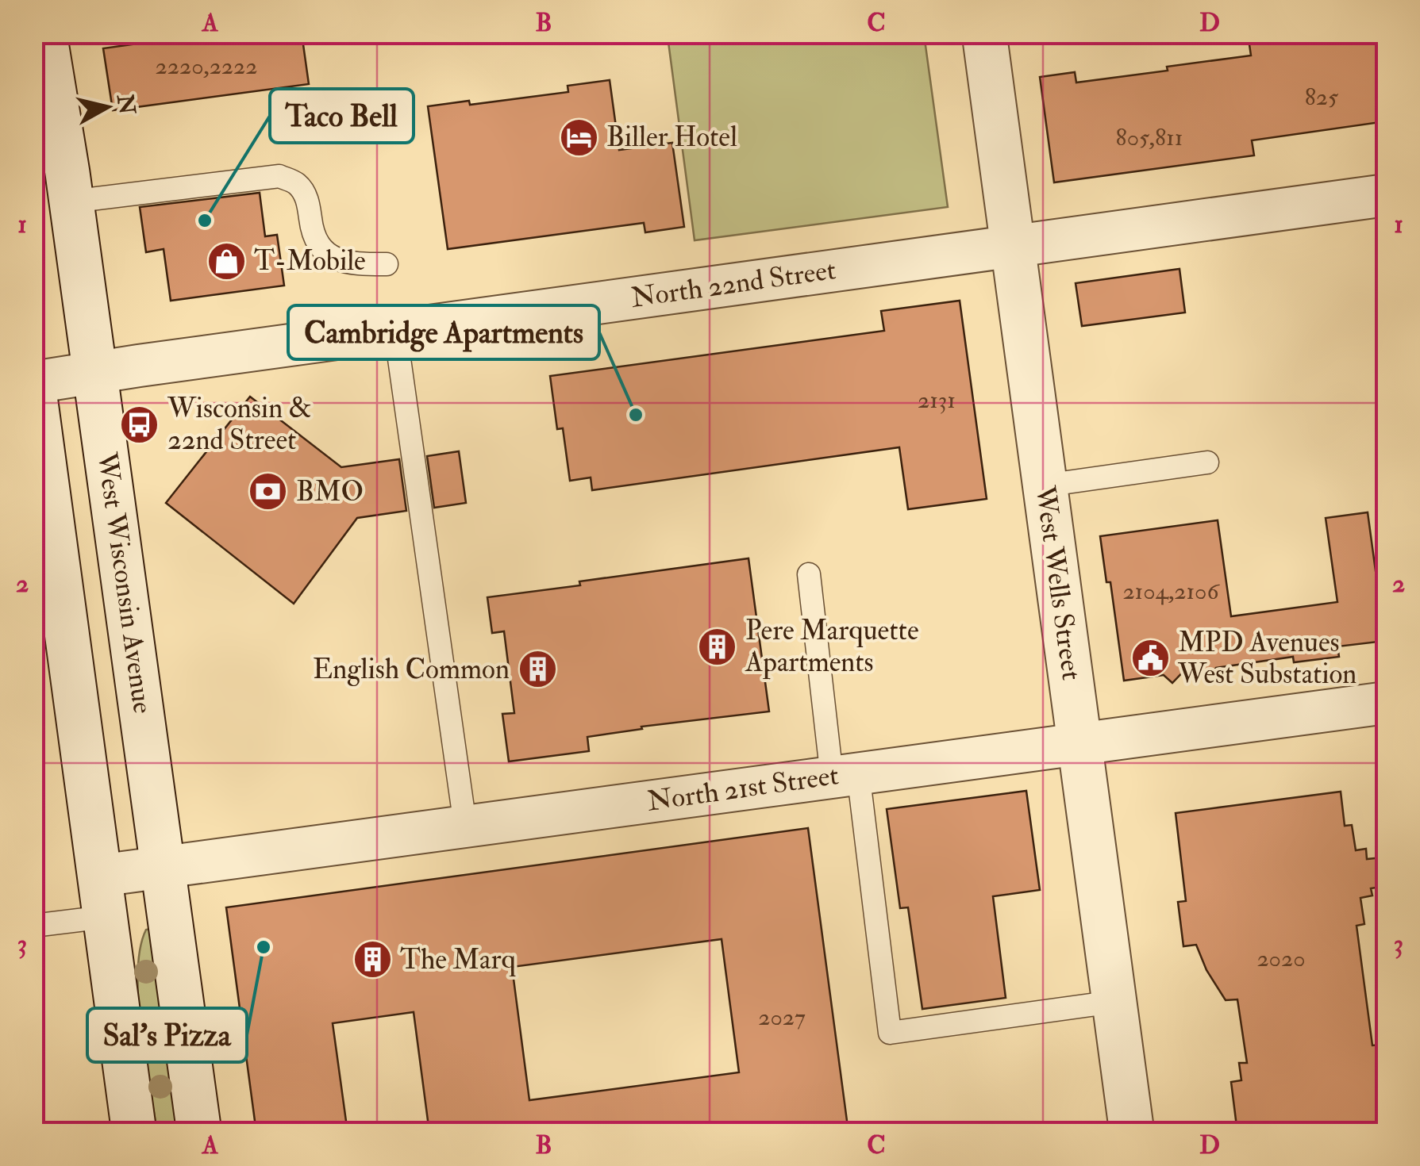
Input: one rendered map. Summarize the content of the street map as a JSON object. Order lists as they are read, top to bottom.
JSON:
{
  "streets": {
    "main road": ["West Wisconsin Avenue", "West Wells Street"],
    "street": ["North 22nd Street", "North 21st Street"]
  },
  "crossings": [
    ["North 22nd Street", "West Wisconsin Avenue"],
    ["North 22nd Street", "West Wells Street"],
    ["West Wisconsin Avenue", "North 21st Street"],
    ["West Wells Street", "North 21st Street"]
  ],
  "places": {
    "hotel": ["Biller Hotel"],
    "other": ["Taco Bell", "Cambridge Apartments", "Sal's Pizza"],
    "shop": ["T-Mobile"],
    "bus stop": ["Wisconsin & 22nd Street"],
    "bank": ["BMO"],
    "building": ["Pere Marquette Apartments", "English Common", "The Marq"],
    "public building": ["MPD Avenues West Substation"]
  },
  "house_numbers": [
    "2220,2222",
    "825",
    "805,811",
    "2131",
    "2104,2106",
    "2020",
    "2027"
  ],
  "north": "right",
  "grid": {
    "columns": [
      "A",
      "B",
      "C",
      "D"
    ],
    "rows": ["1", "2", "3"]
  }
}
